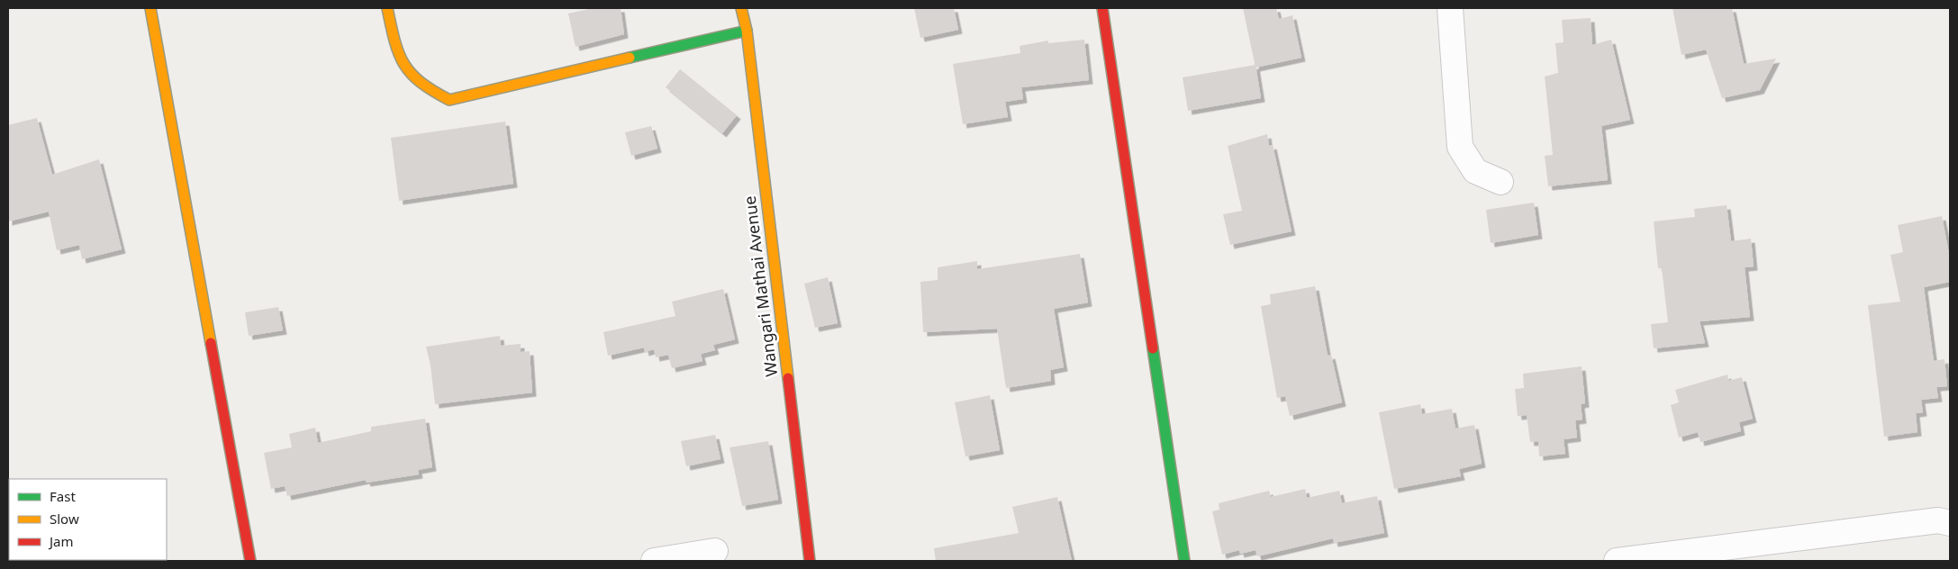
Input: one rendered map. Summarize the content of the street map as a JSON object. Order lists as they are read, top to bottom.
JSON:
{
  "streets": {
    "street": ["Wangari Mathai Avenue"]
  },
  "legend": ["Fast", "Slow", "Jam"]
}
